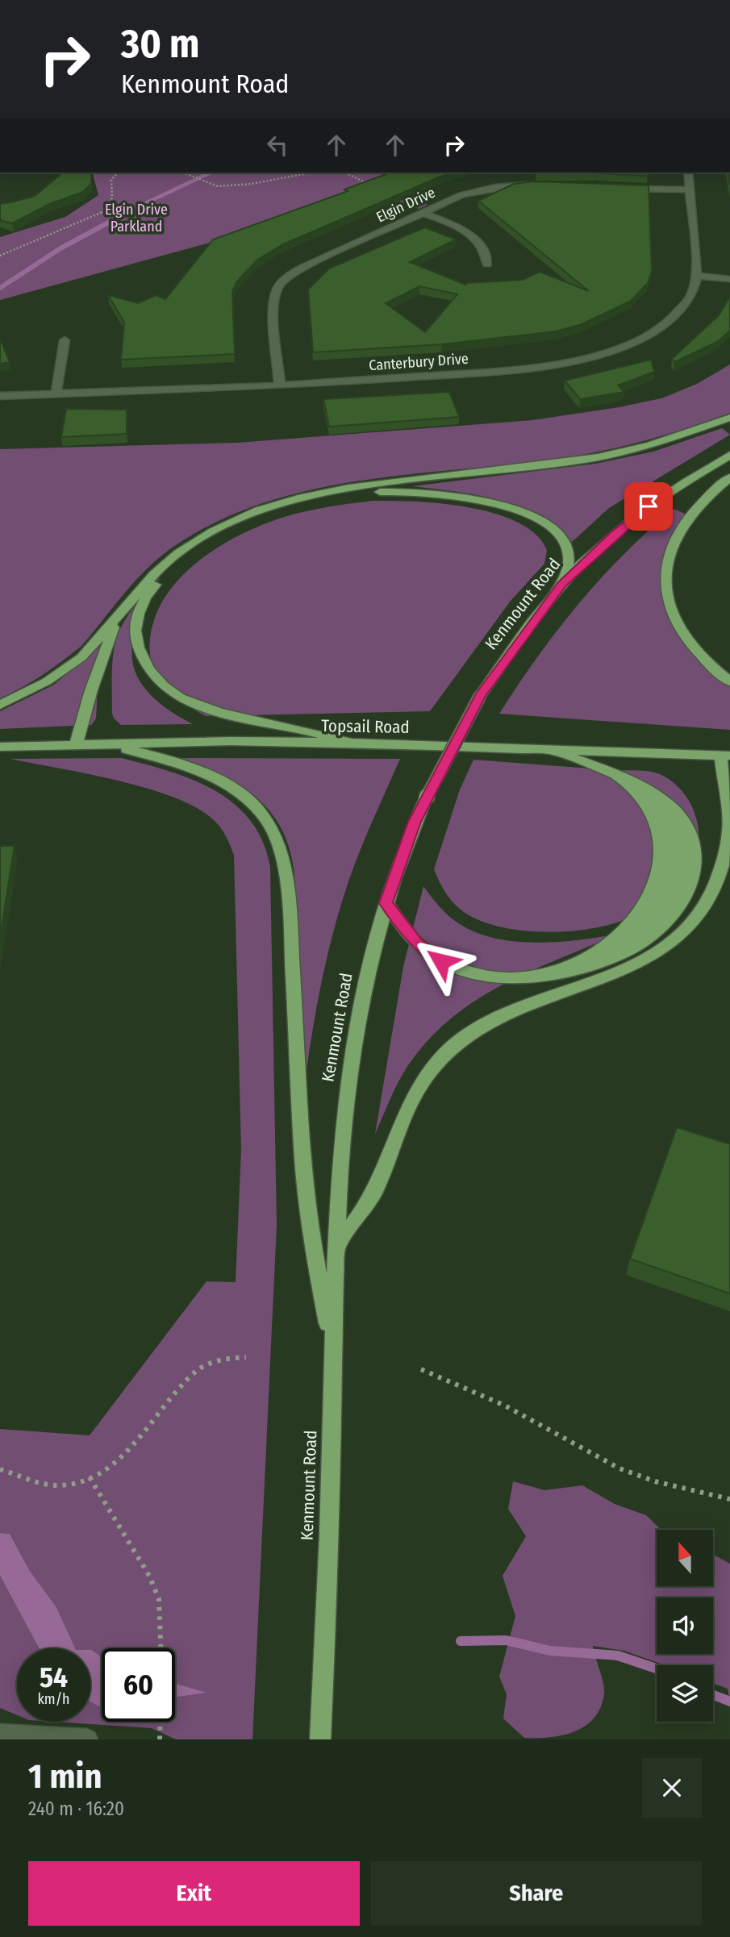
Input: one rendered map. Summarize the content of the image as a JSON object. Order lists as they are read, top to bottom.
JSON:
{
  "streets": {
    "main road": ["Kenmount Road", "Topsail Road"],
    "street": ["Elgin Drive", "Canterbury Drive"]
  },
  "crossings": [
    ["Elgin Drive", "Canterbury Drive"]
  ],
  "parks": ["Elgin Drive Parkland"],
  "north": "top",
  "page": {
    "turn": ["30 m", "Kenmount Road"],
    "speed": "54 km/h",
    "limit": "60",
    "heading": ["1 min", "240 m · 16:20"],
    "buttons": ["Exit", "Share"]
  }
}
